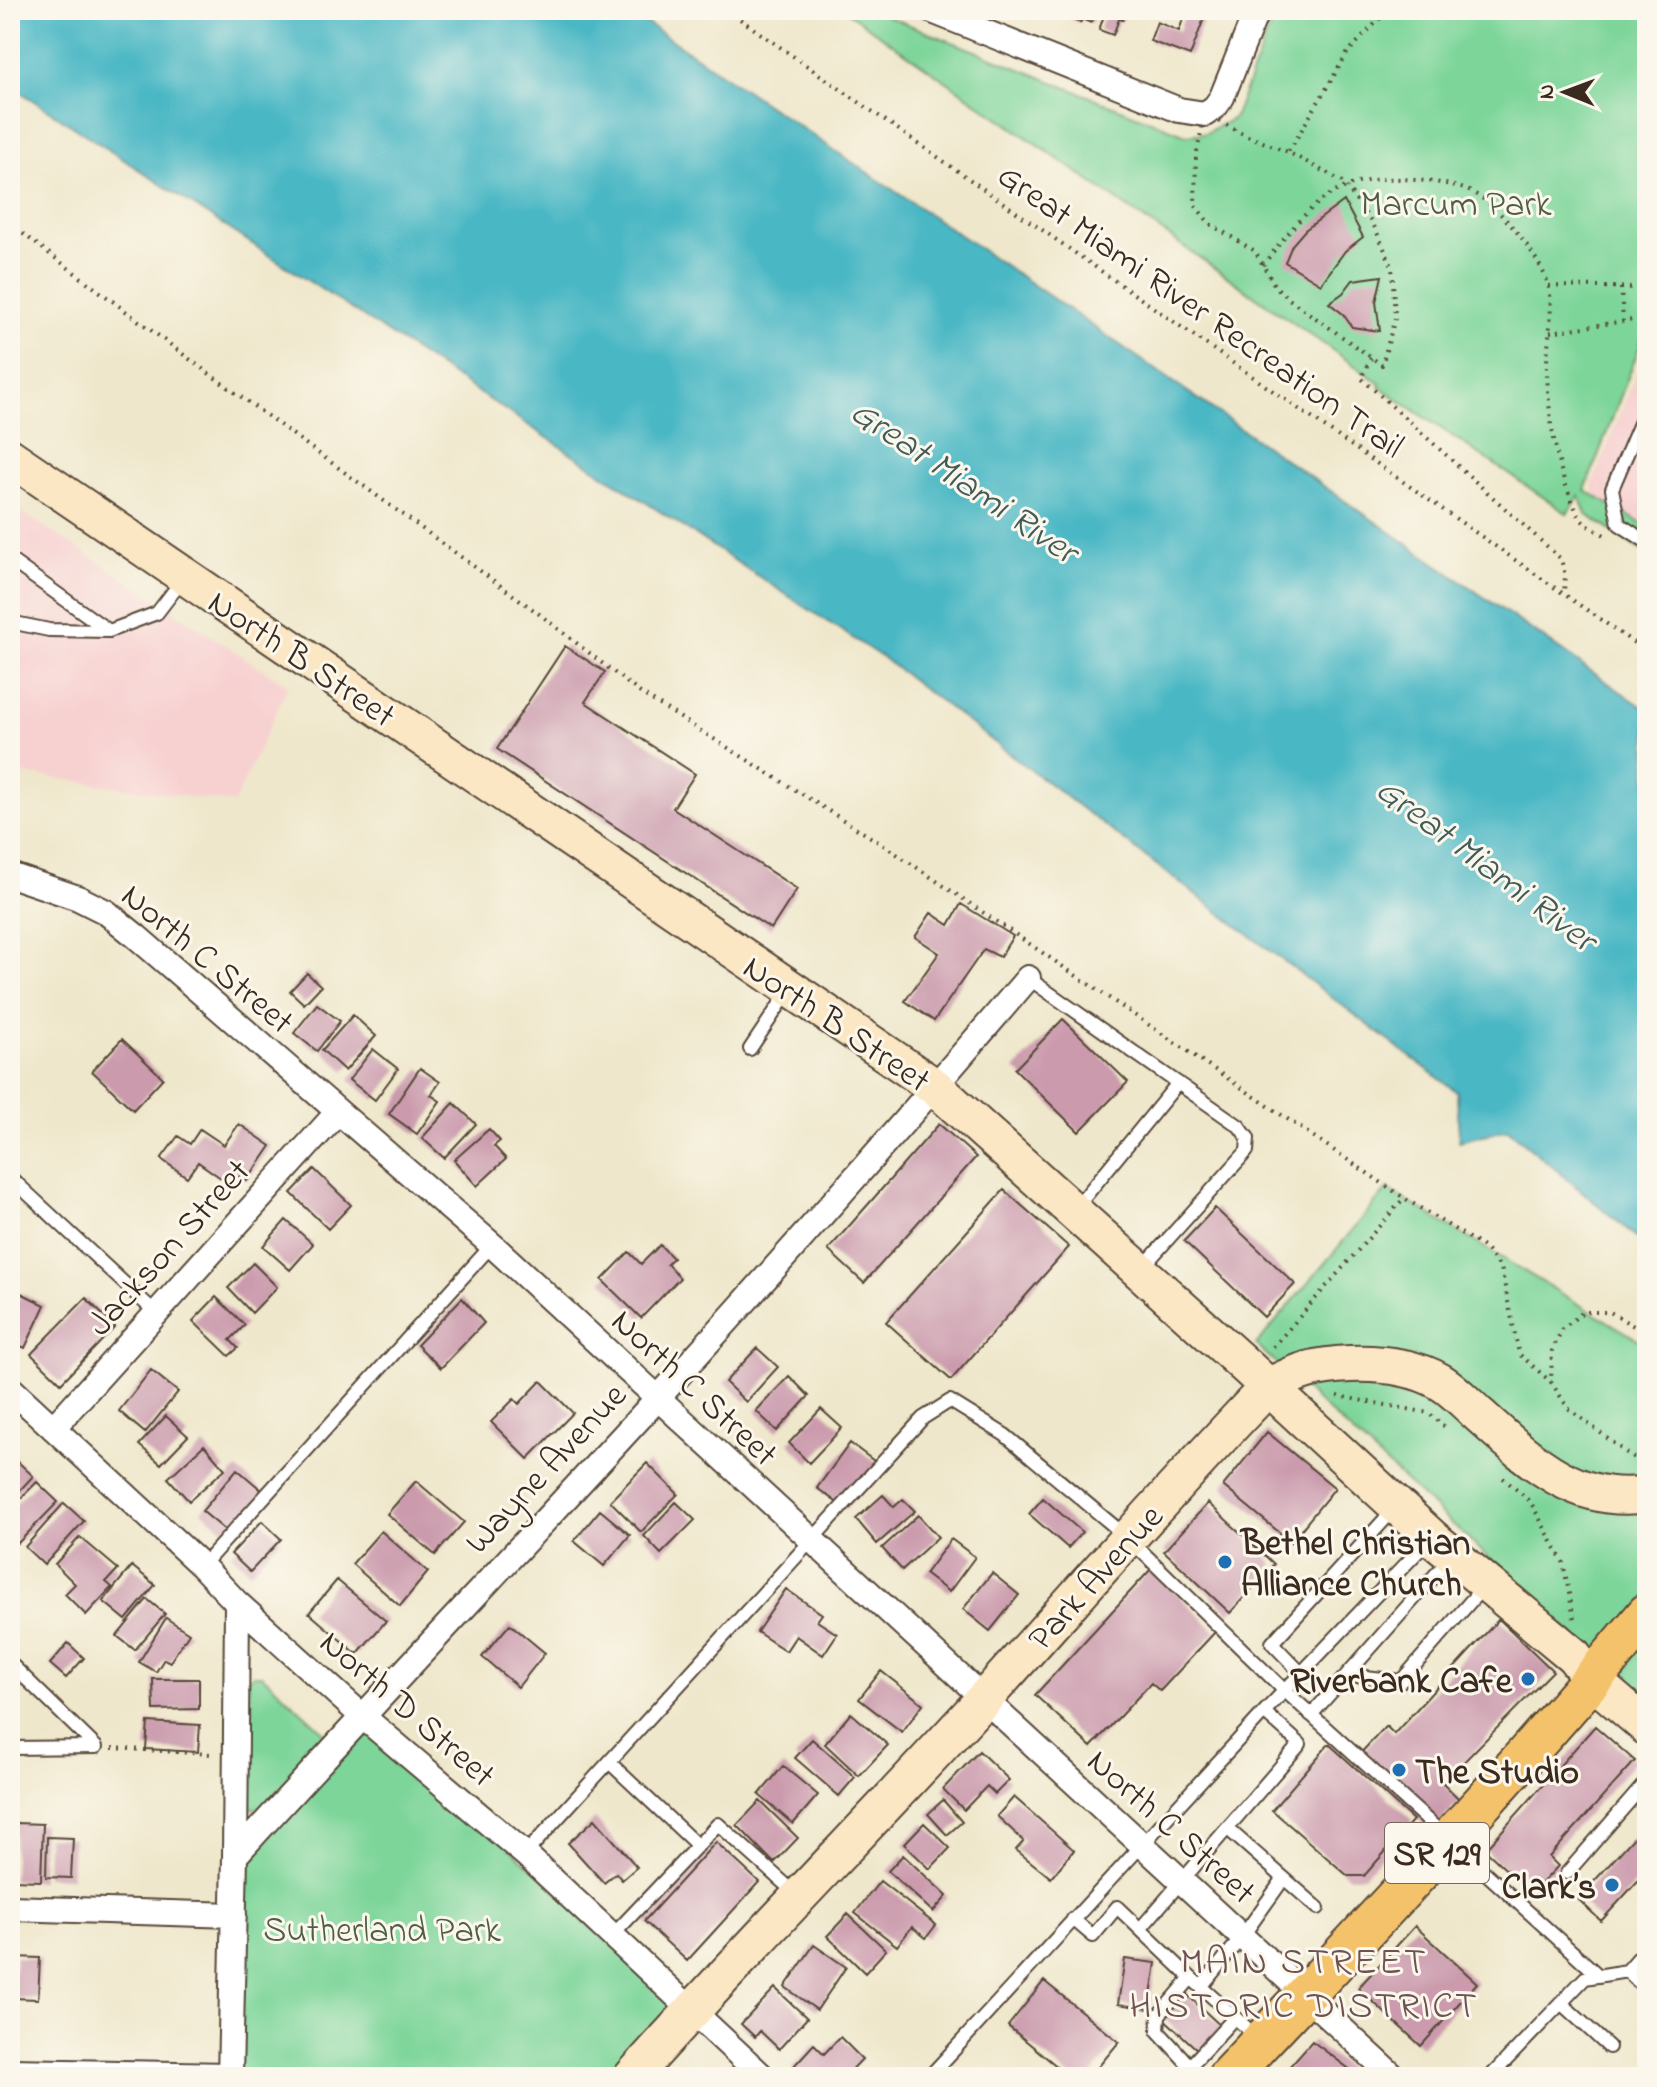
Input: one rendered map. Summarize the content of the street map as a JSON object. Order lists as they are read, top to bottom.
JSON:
{
  "streets": {
    "main road": ["North B Street", "Park Avenue", "SR 129"],
    "street": [
      "North C Street",
      "Jackson Street",
      "Wayne Avenue",
      "North D Street"
    ],
    "path": ["Great Miami River Recreation Trail"]
  },
  "crossings": [
    ["North B Street", "Wayne Avenue"],
    ["North B Street", "Park Avenue"],
    ["North B Street", "SR 129"],
    ["North C Street", "Jackson Street"],
    ["North C Street", "Wayne Avenue"],
    ["North C Street", "Park Avenue"],
    ["North C Street", "SR 129"],
    ["Jackson Street", "North D Street"],
    ["Wayne Avenue", "North D Street"],
    ["Park Avenue", "North D Street"]
  ],
  "districts": ["MAIN STREET HISTORIC DISTRICT"],
  "water": ["Great Miami River"],
  "parks": ["Marcum Park", "Sutherland Park"],
  "places": [
    "Bethel Christian Alliance Church",
    "Riverbank Cafe",
    "The Studio",
    "Clark’s"
  ],
  "north": "left"
}
